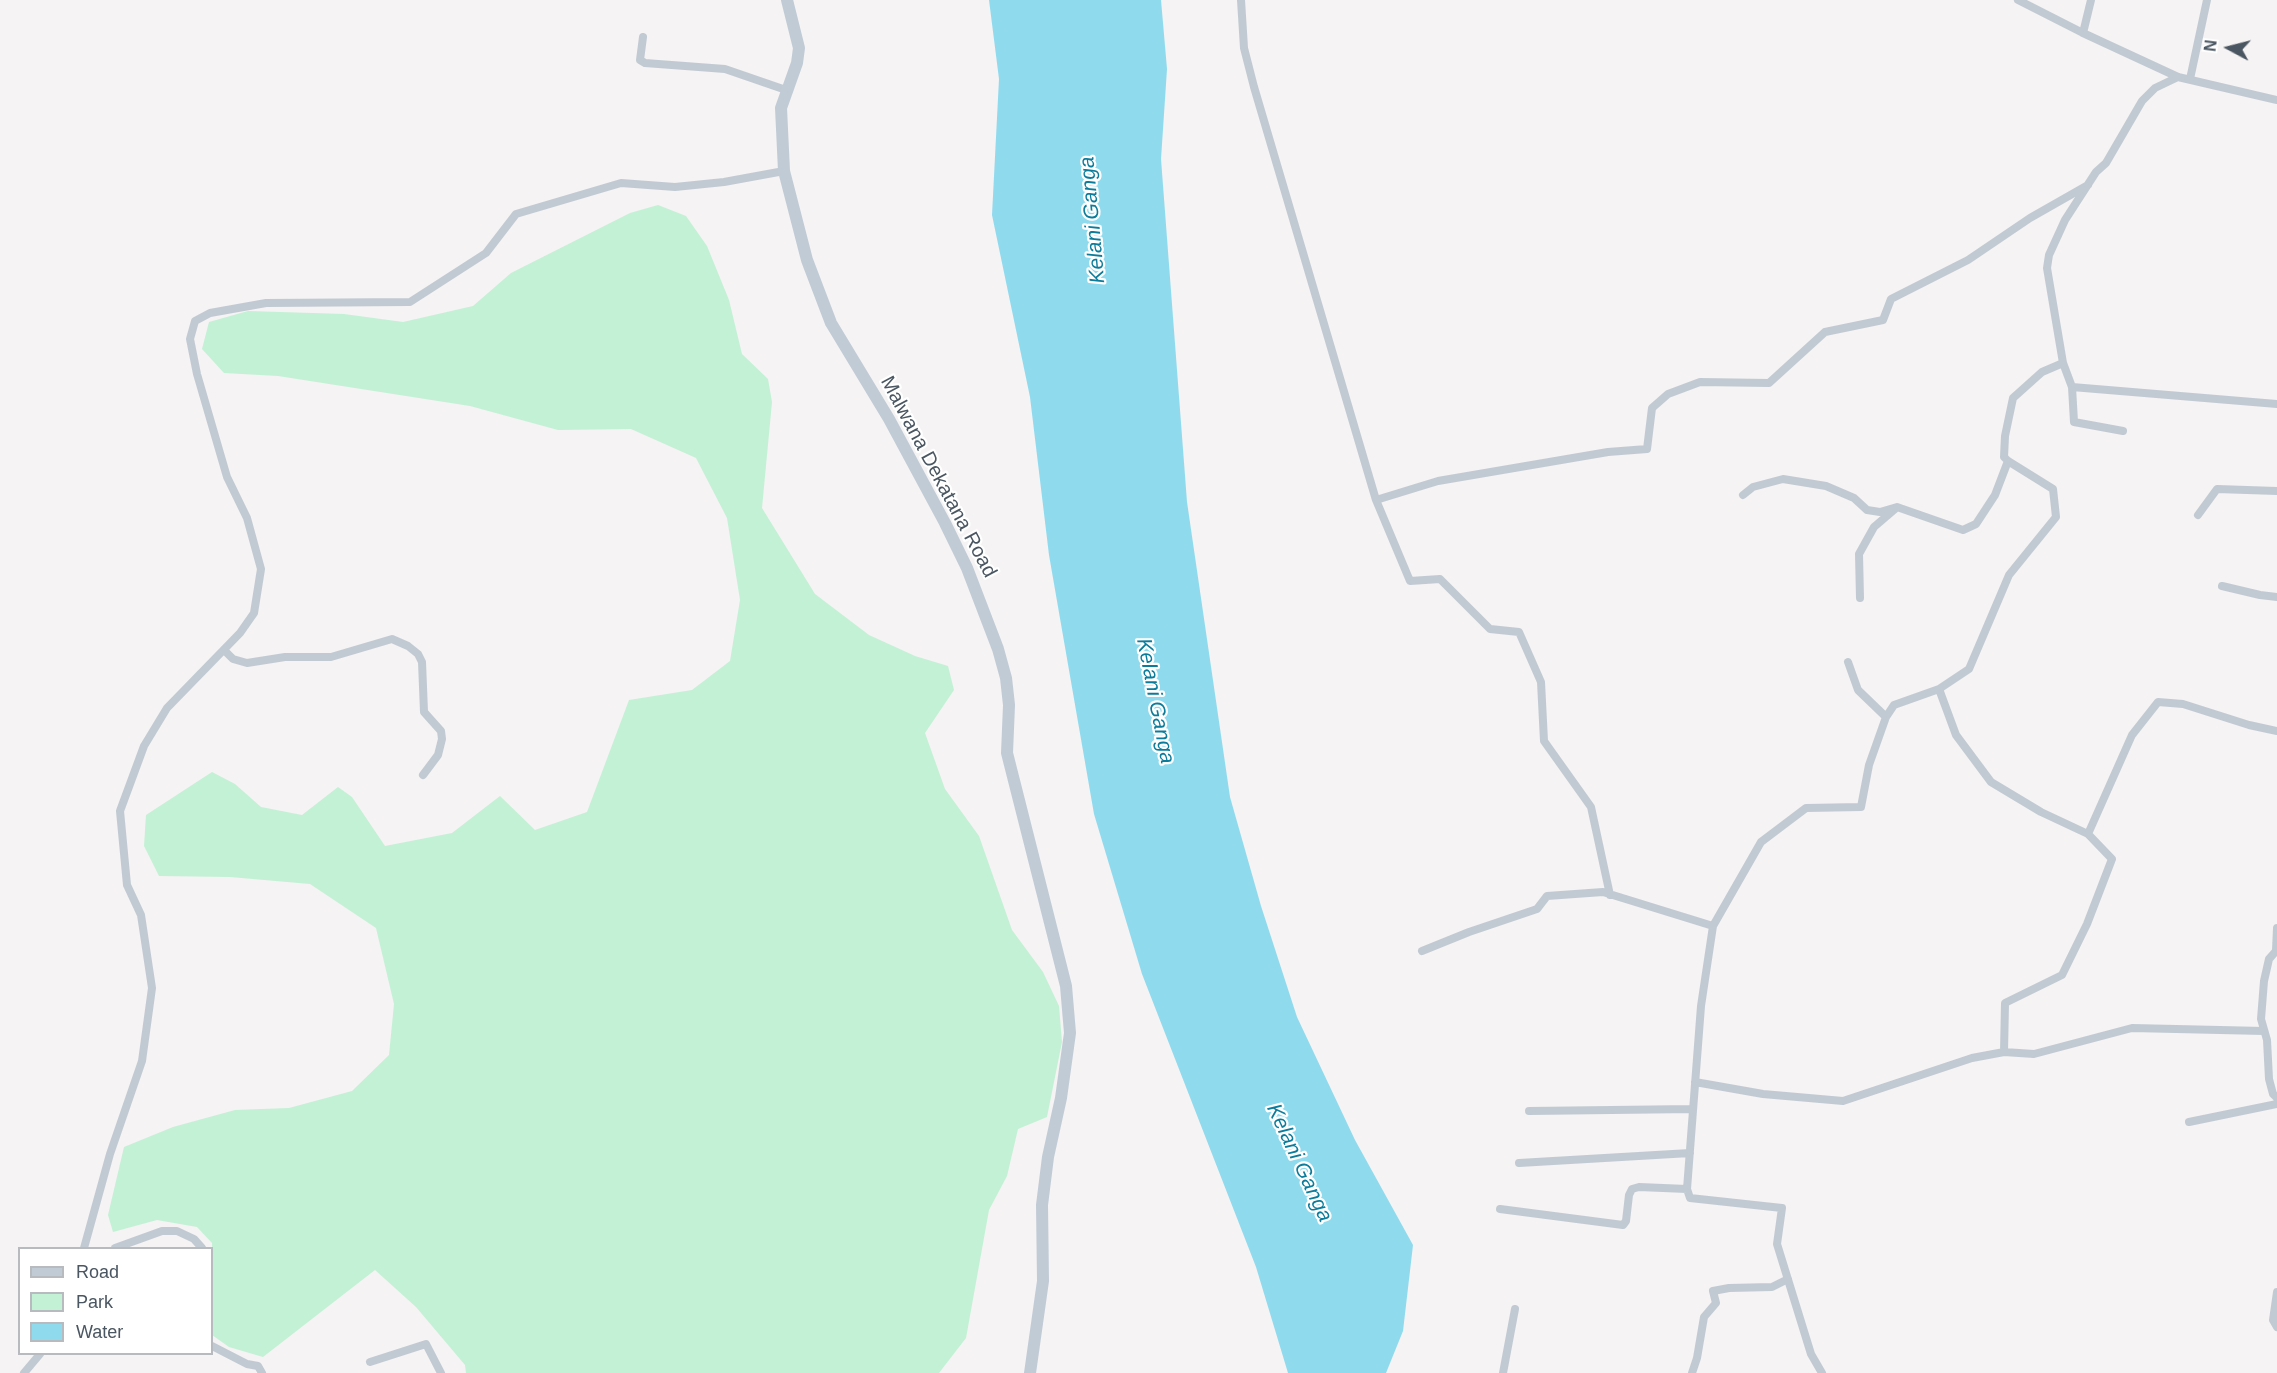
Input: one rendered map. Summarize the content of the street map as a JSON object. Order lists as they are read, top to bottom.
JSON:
{
  "streets": {
    "main road": ["Malwana Dekatana Road"]
  },
  "water": ["Kelani Ganga"],
  "legend": ["Road", "Park", "Water"],
  "north": "left"
}
